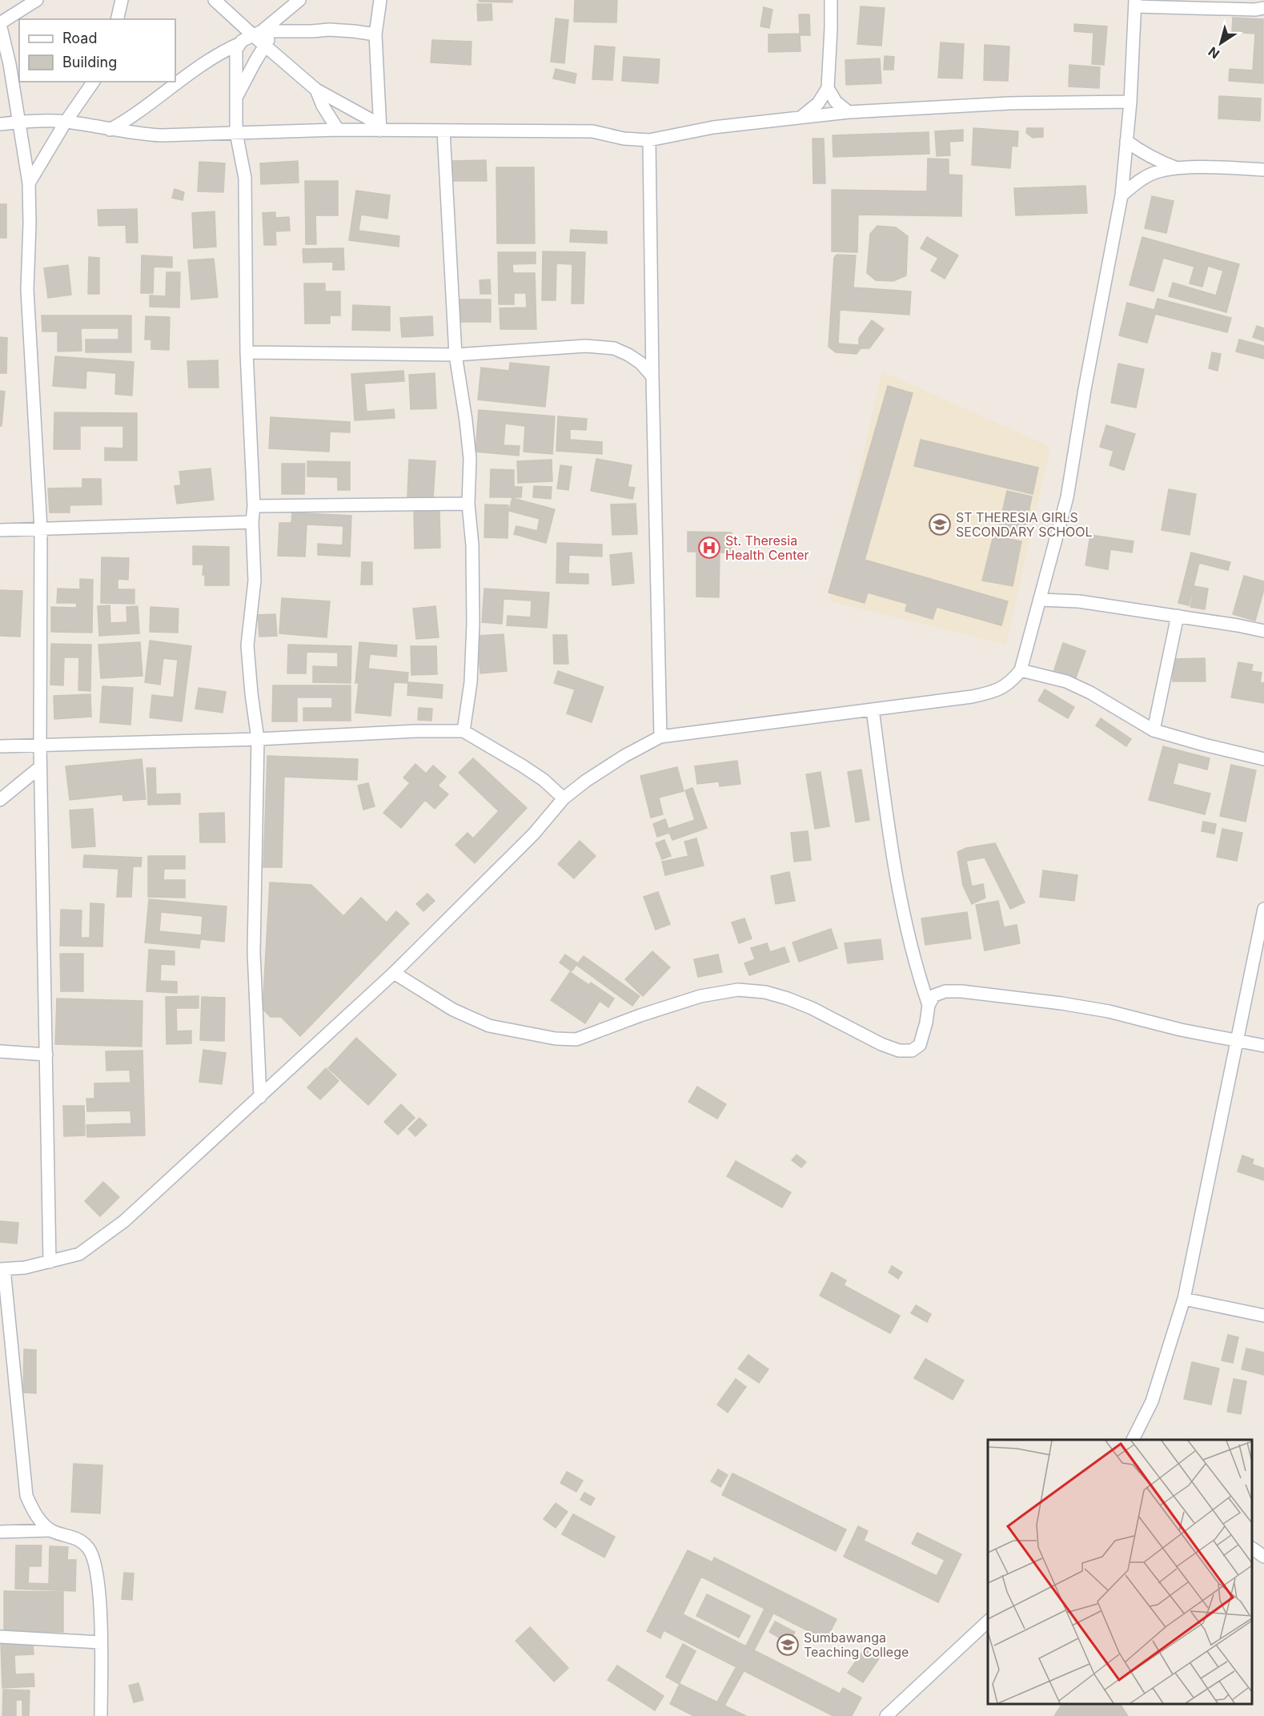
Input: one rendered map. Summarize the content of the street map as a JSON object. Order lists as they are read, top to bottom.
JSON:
{
  "places": {
    "school or university": ["ST THERESIA GIRLS SECONDARY SCHOOL", "Sumbawanga Teaching College"],
    "hospital": ["St. Theresia Health Center"]
  },
  "legend": ["Road", "Building"],
  "north": "bottom left"
}
